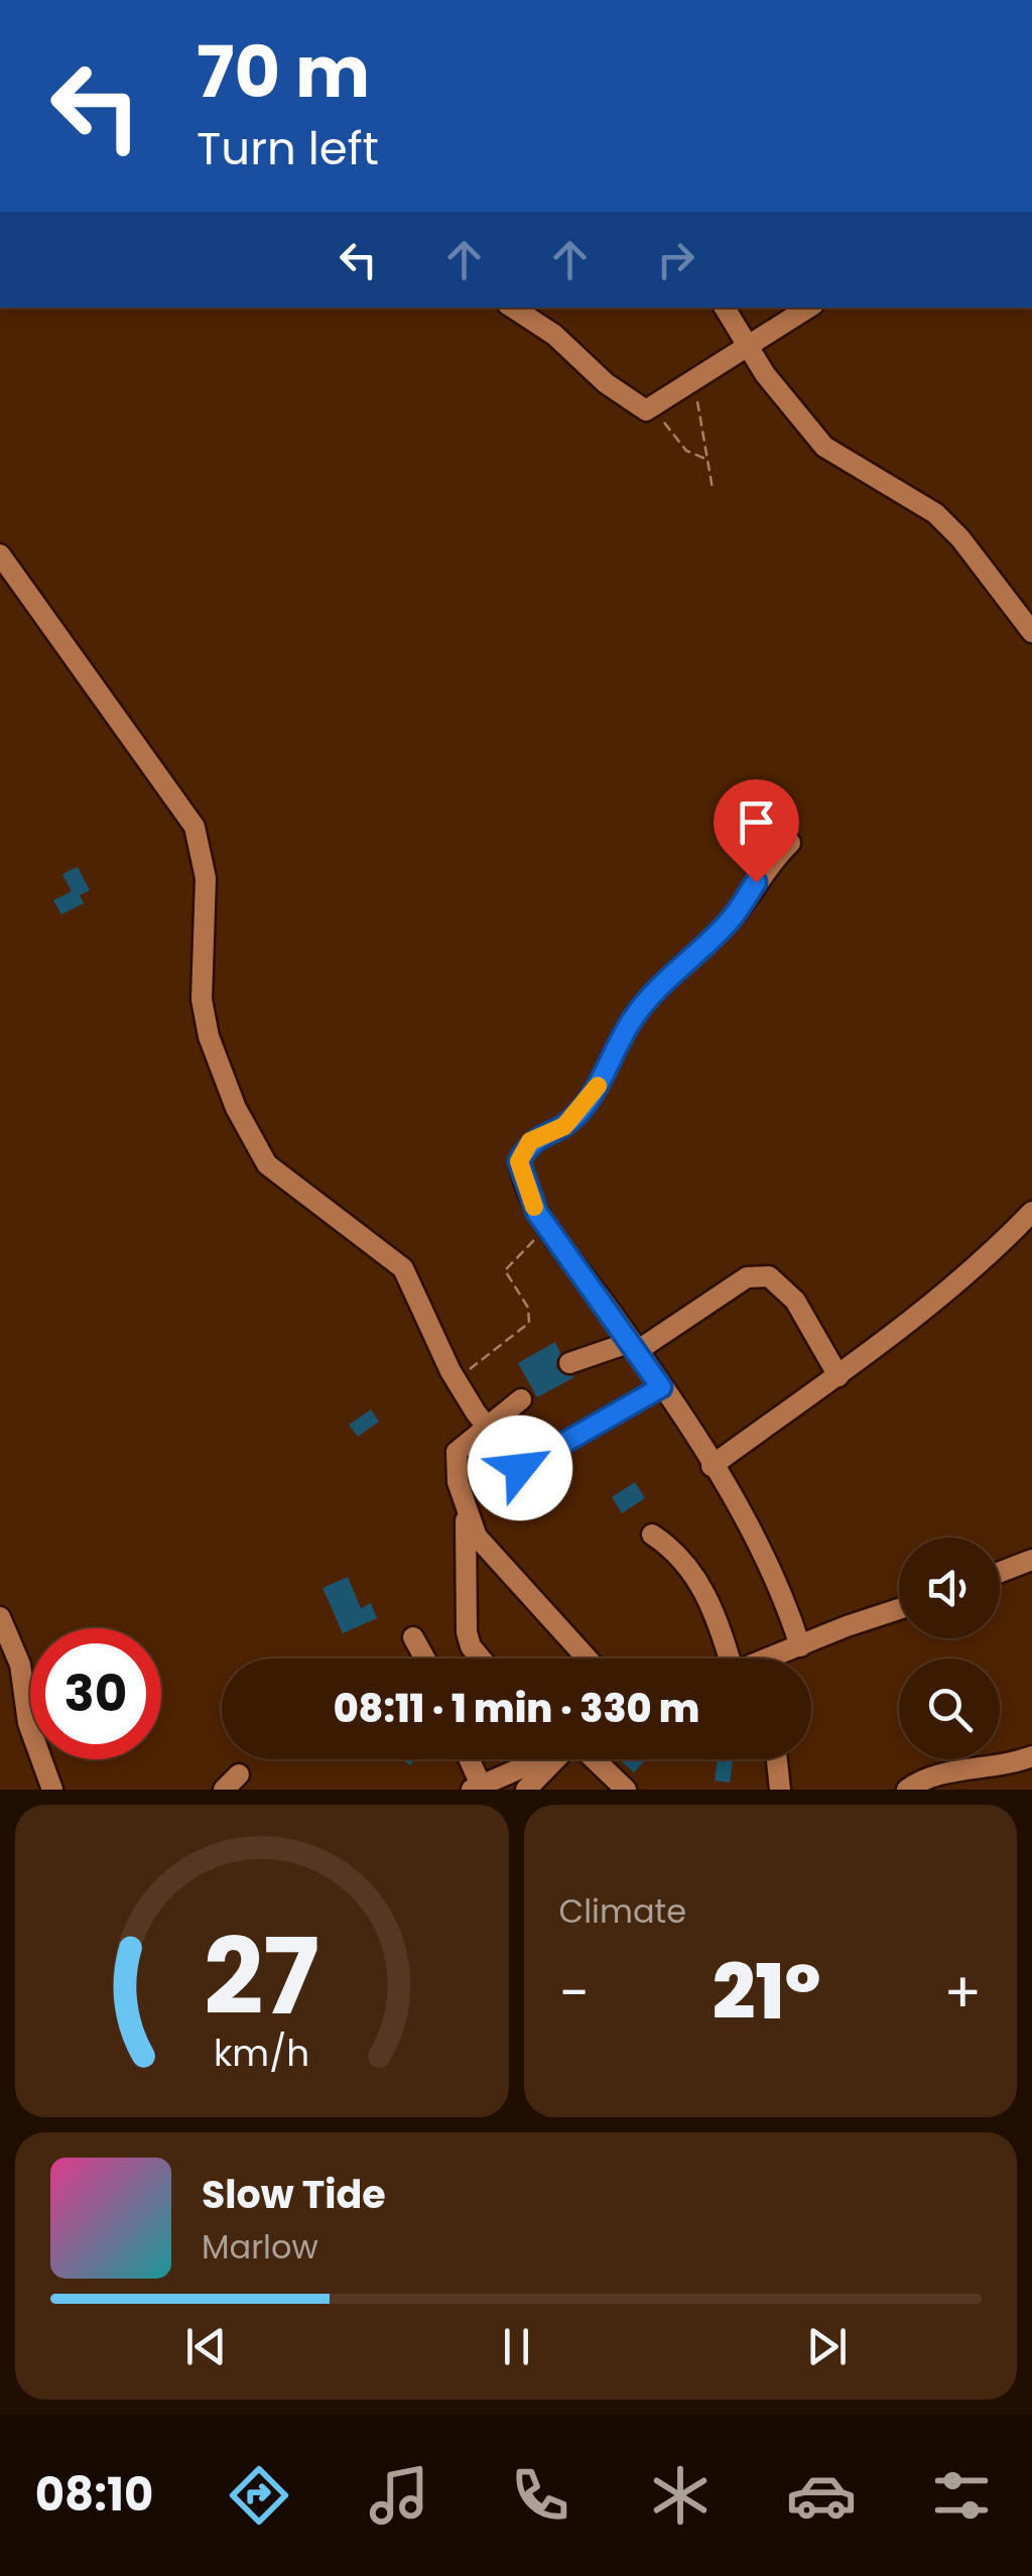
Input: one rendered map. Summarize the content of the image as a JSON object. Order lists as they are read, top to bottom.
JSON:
{
  "page": {
    "turn": ["70 m", "Turn left"],
    "limit": "30",
    "trip": "08:11 · 1 min · 330 m",
    "tile": "Climate",
    "heat": ["−", "21°", "+"],
    "song": ["Slow Tide", "Marlow"],
    "tabs": "08:10",
    "gauge": ["27", "km/h"]
  }
}
